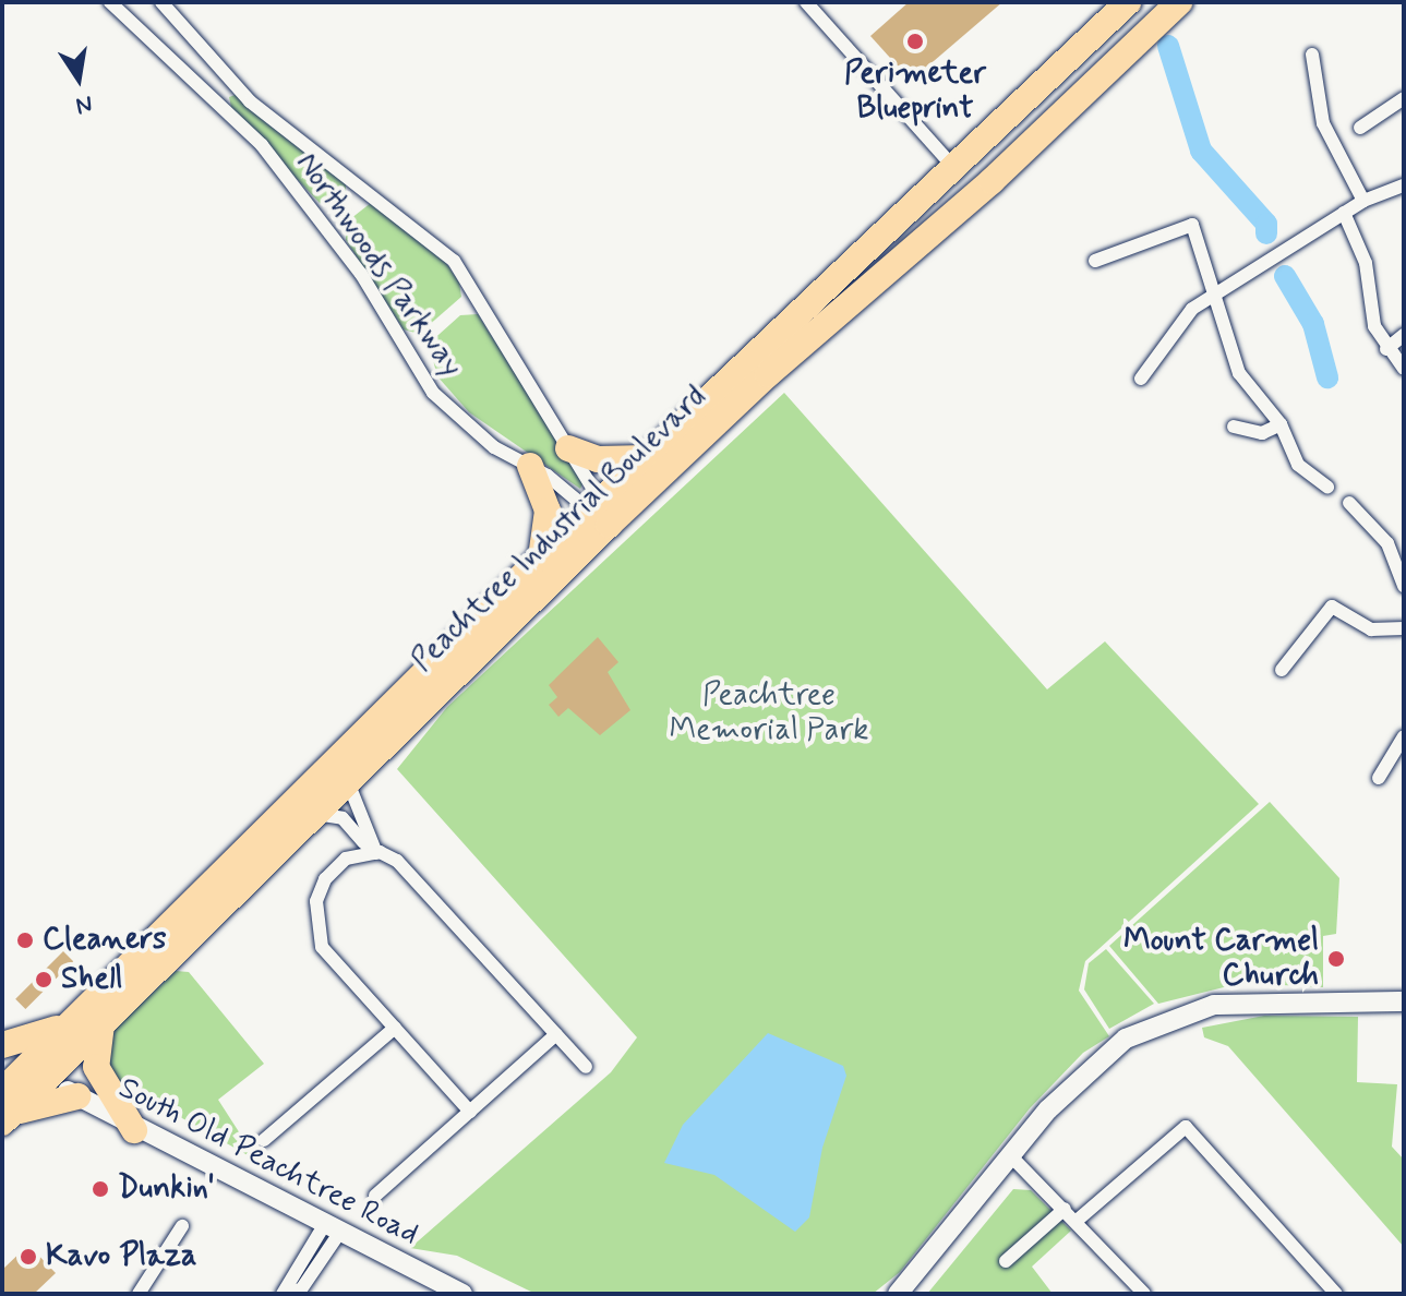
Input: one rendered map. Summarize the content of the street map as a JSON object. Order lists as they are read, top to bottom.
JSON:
{
  "streets": {
    "highway": ["Peachtree Industrial Boulevard"],
    "street": ["Northwoods Parkway", "South Old Peachtree Road"]
  },
  "crossings": [
    ["Peachtree Industrial Boulevard", "South Old Peachtree Road"]
  ],
  "parks": ["Peachtree Memorial Park"],
  "places": [
    "Perimeter Blueprint",
    "Cleaners",
    "Mount Carmel Church",
    "Shell",
    "Dunkin'",
    "Kavo Plaza"
  ],
  "north": "bottom"
}
